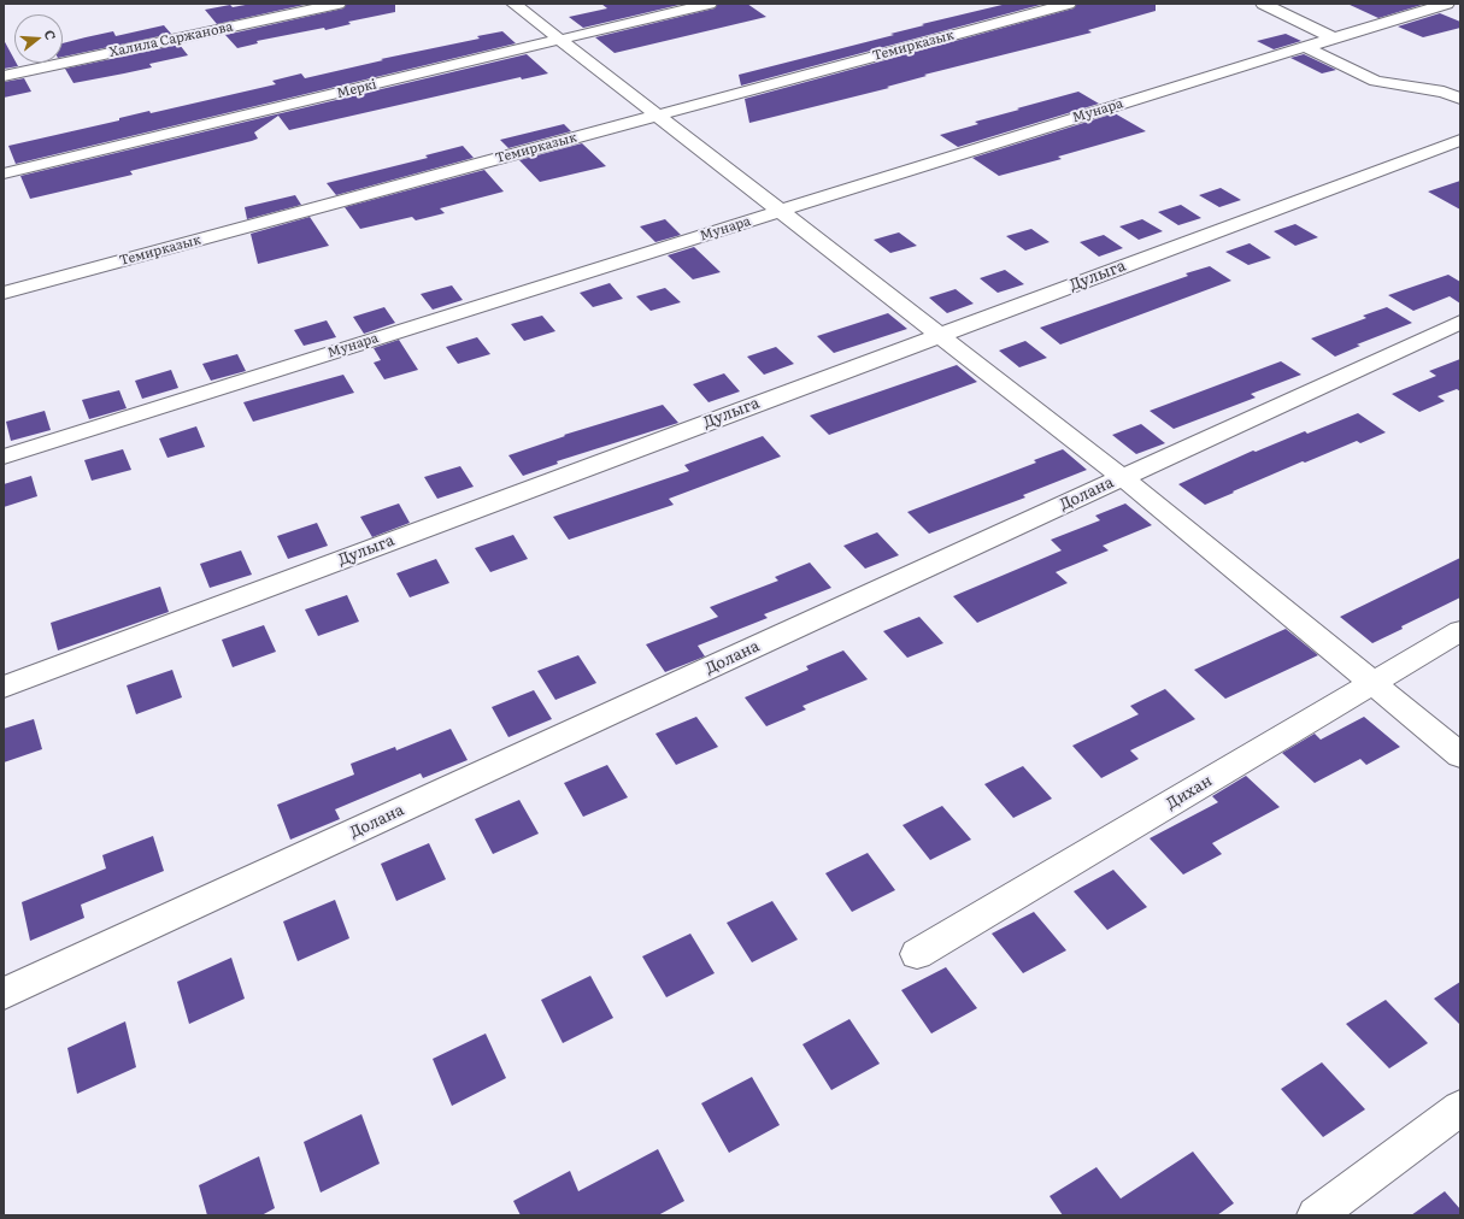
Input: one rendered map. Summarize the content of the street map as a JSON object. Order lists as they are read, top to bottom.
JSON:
{
  "streets": {
    "street": [
      "Халила Саржанова",
      "Темирказык",
      "Меркі",
      "Мунара",
      "Дулыга",
      "Долана",
      "Дихан"
    ]
  },
  "north": "right"
}
